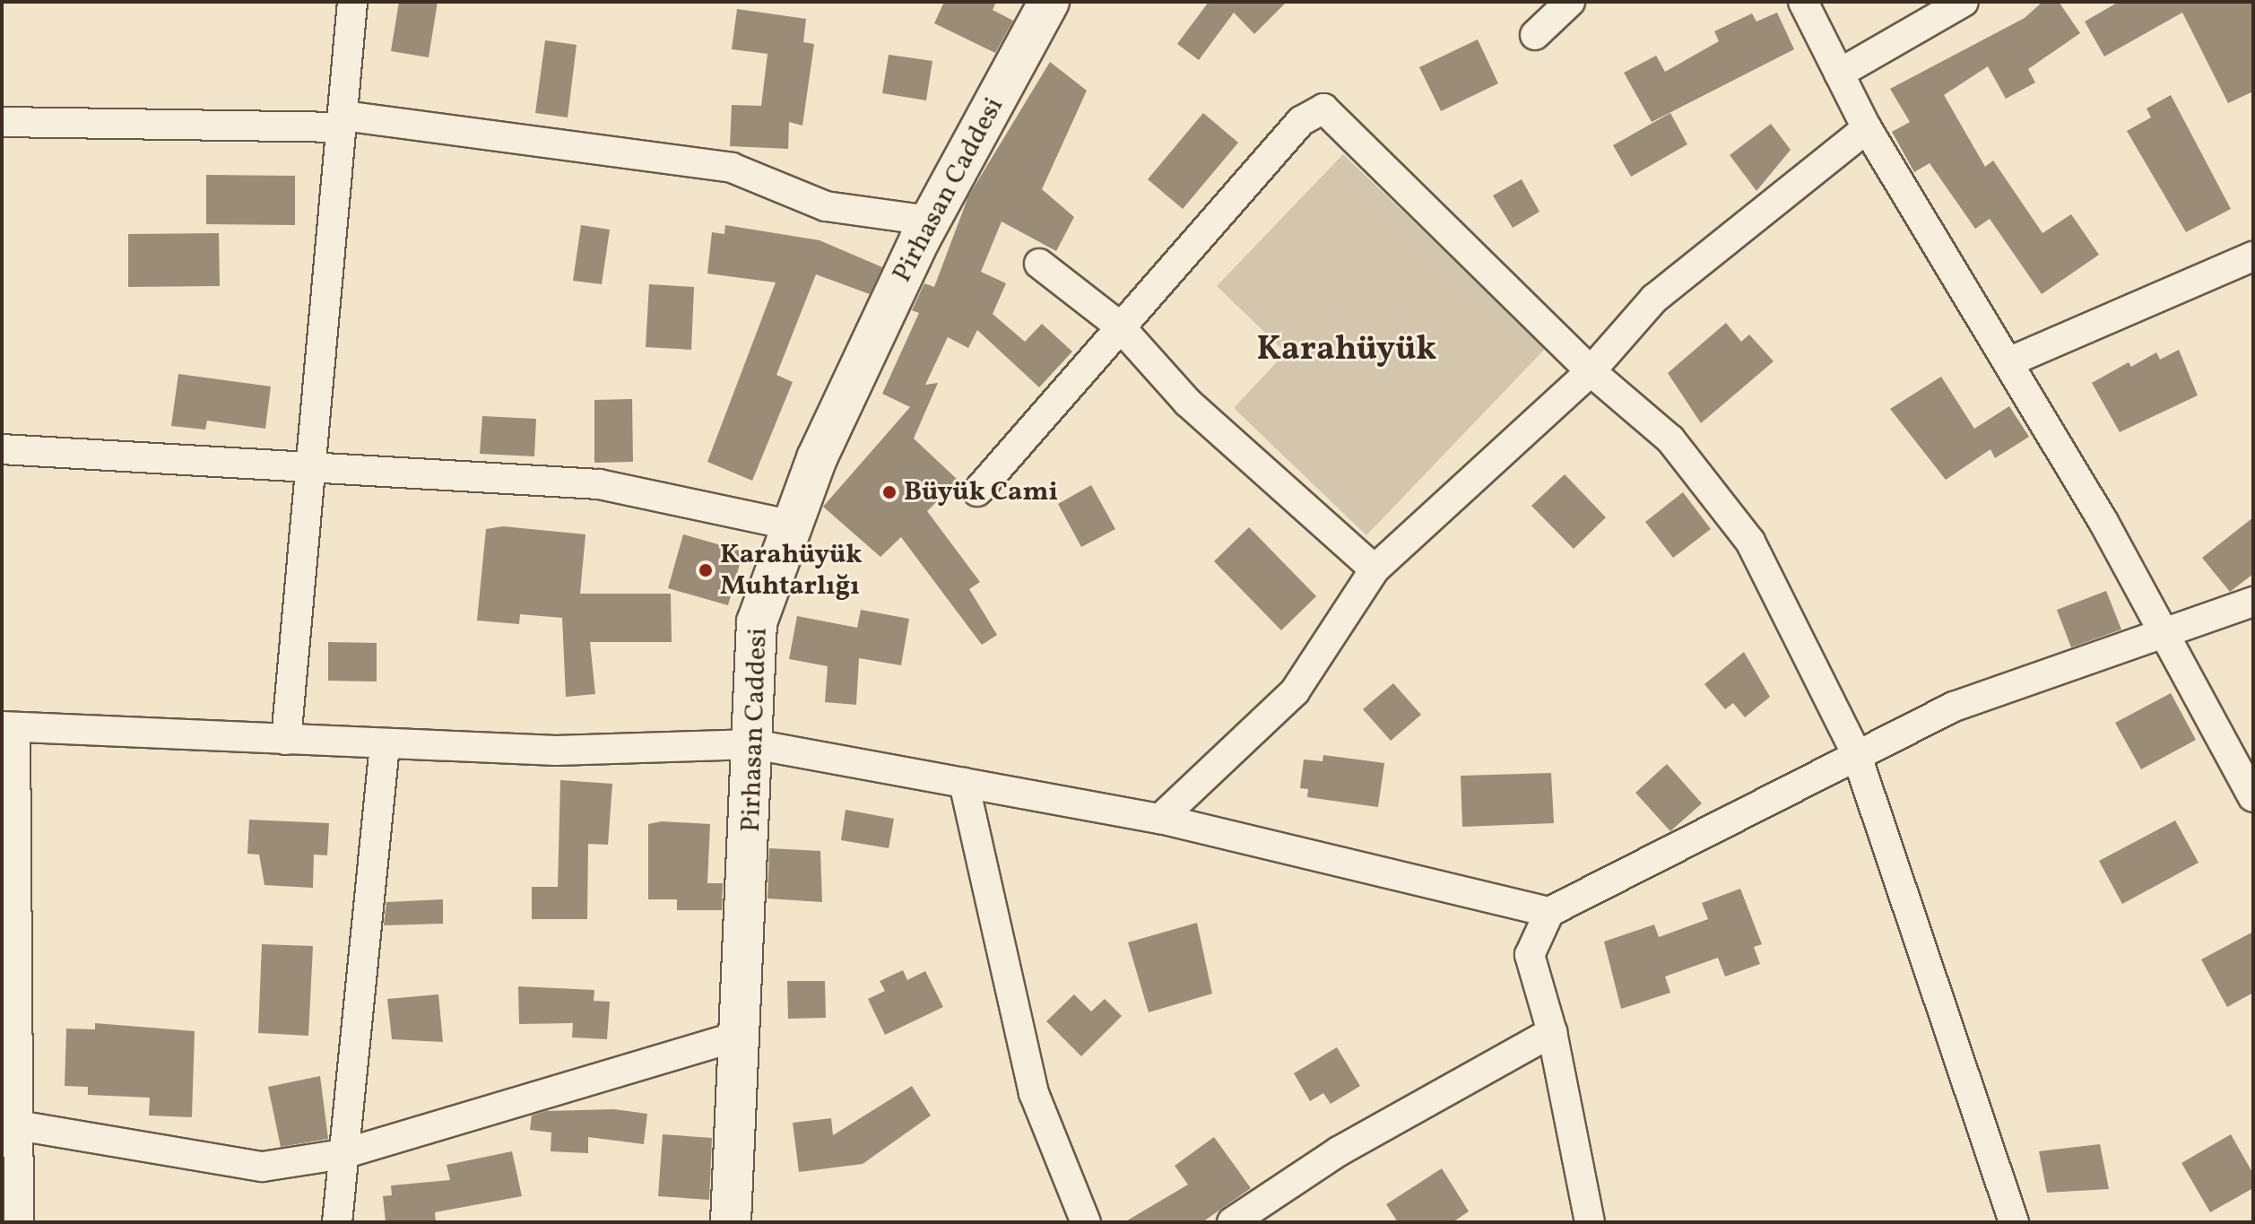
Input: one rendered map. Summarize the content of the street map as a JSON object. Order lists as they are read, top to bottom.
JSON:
{
  "streets": {
    "street": ["Pirhasan Caddesi"]
  },
  "districts": ["Karahüyük"],
  "places": ["Büyük Cami", "Karahüyük Muhtarlığı"]
}
